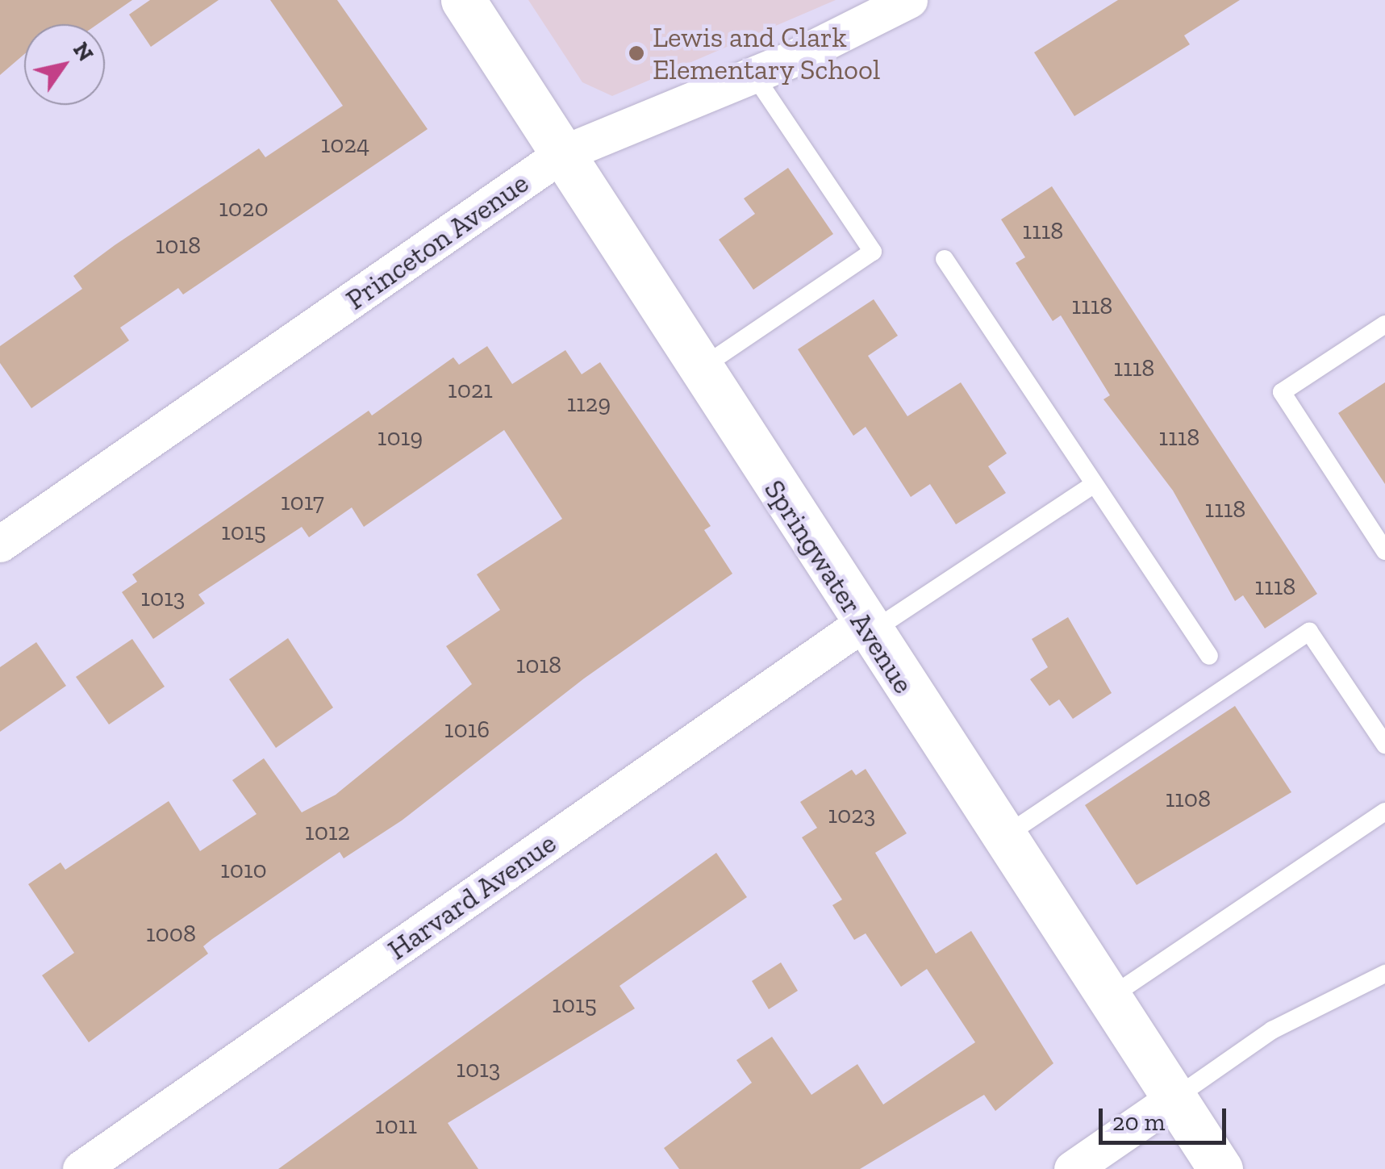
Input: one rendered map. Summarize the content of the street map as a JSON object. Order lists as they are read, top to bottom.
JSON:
{
  "streets": {
    "street": ["Princeton Avenue", "Springwater Avenue", "Harvard Avenue"]
  },
  "crossings": [
    ["Princeton Avenue", "Springwater Avenue"],
    ["Springwater Avenue", "Harvard Avenue"]
  ],
  "places": ["Lewis and Clark Elementary School"],
  "house_numbers": [
    "1024",
    "1020",
    "1118",
    "1018",
    "1118",
    "1118",
    "1021",
    "1129",
    "1019",
    "1118",
    "1017",
    "1118",
    "1015",
    "1118",
    "1013",
    "1018",
    "1016",
    "1108",
    "1023",
    "1012",
    "1010",
    "1008",
    "1015",
    "1013",
    "1011"
  ],
  "scale_bar": "20 m",
  "north": "top right"
}
